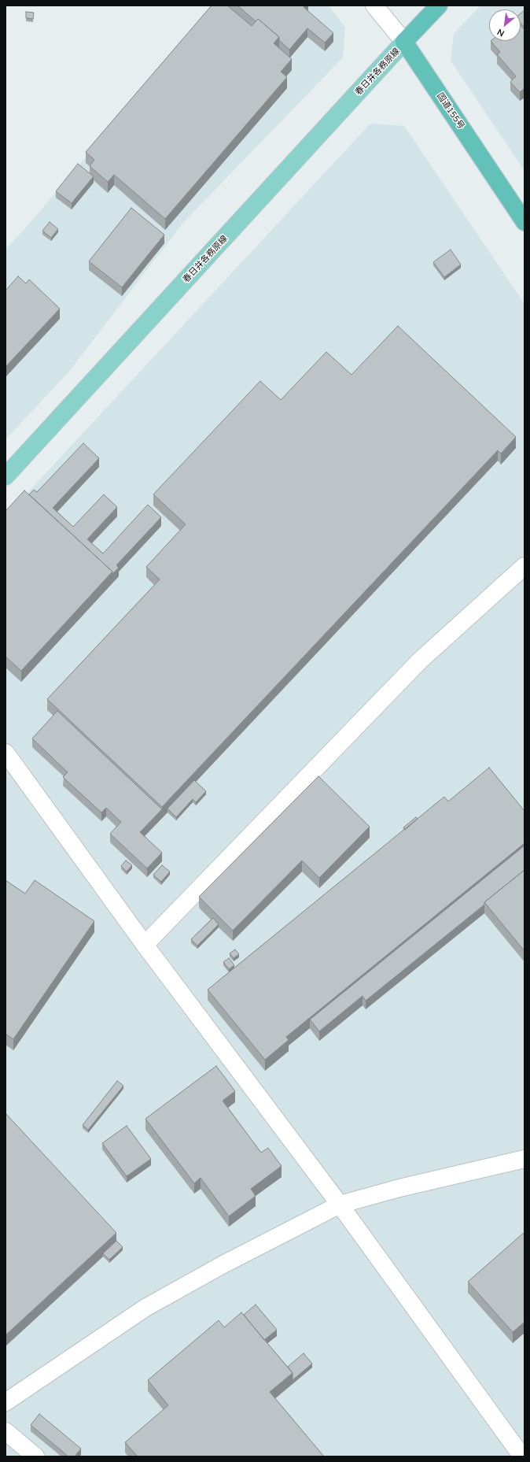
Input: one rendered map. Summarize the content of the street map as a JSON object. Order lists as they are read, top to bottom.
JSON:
{
  "streets": {
    "highway": ["国道155号"],
    "main road": ["春日井各務原線"]
  },
  "crossings": [
    ["春日井各務原線", "国道155号"]
  ],
  "north": "bottom left"
}
